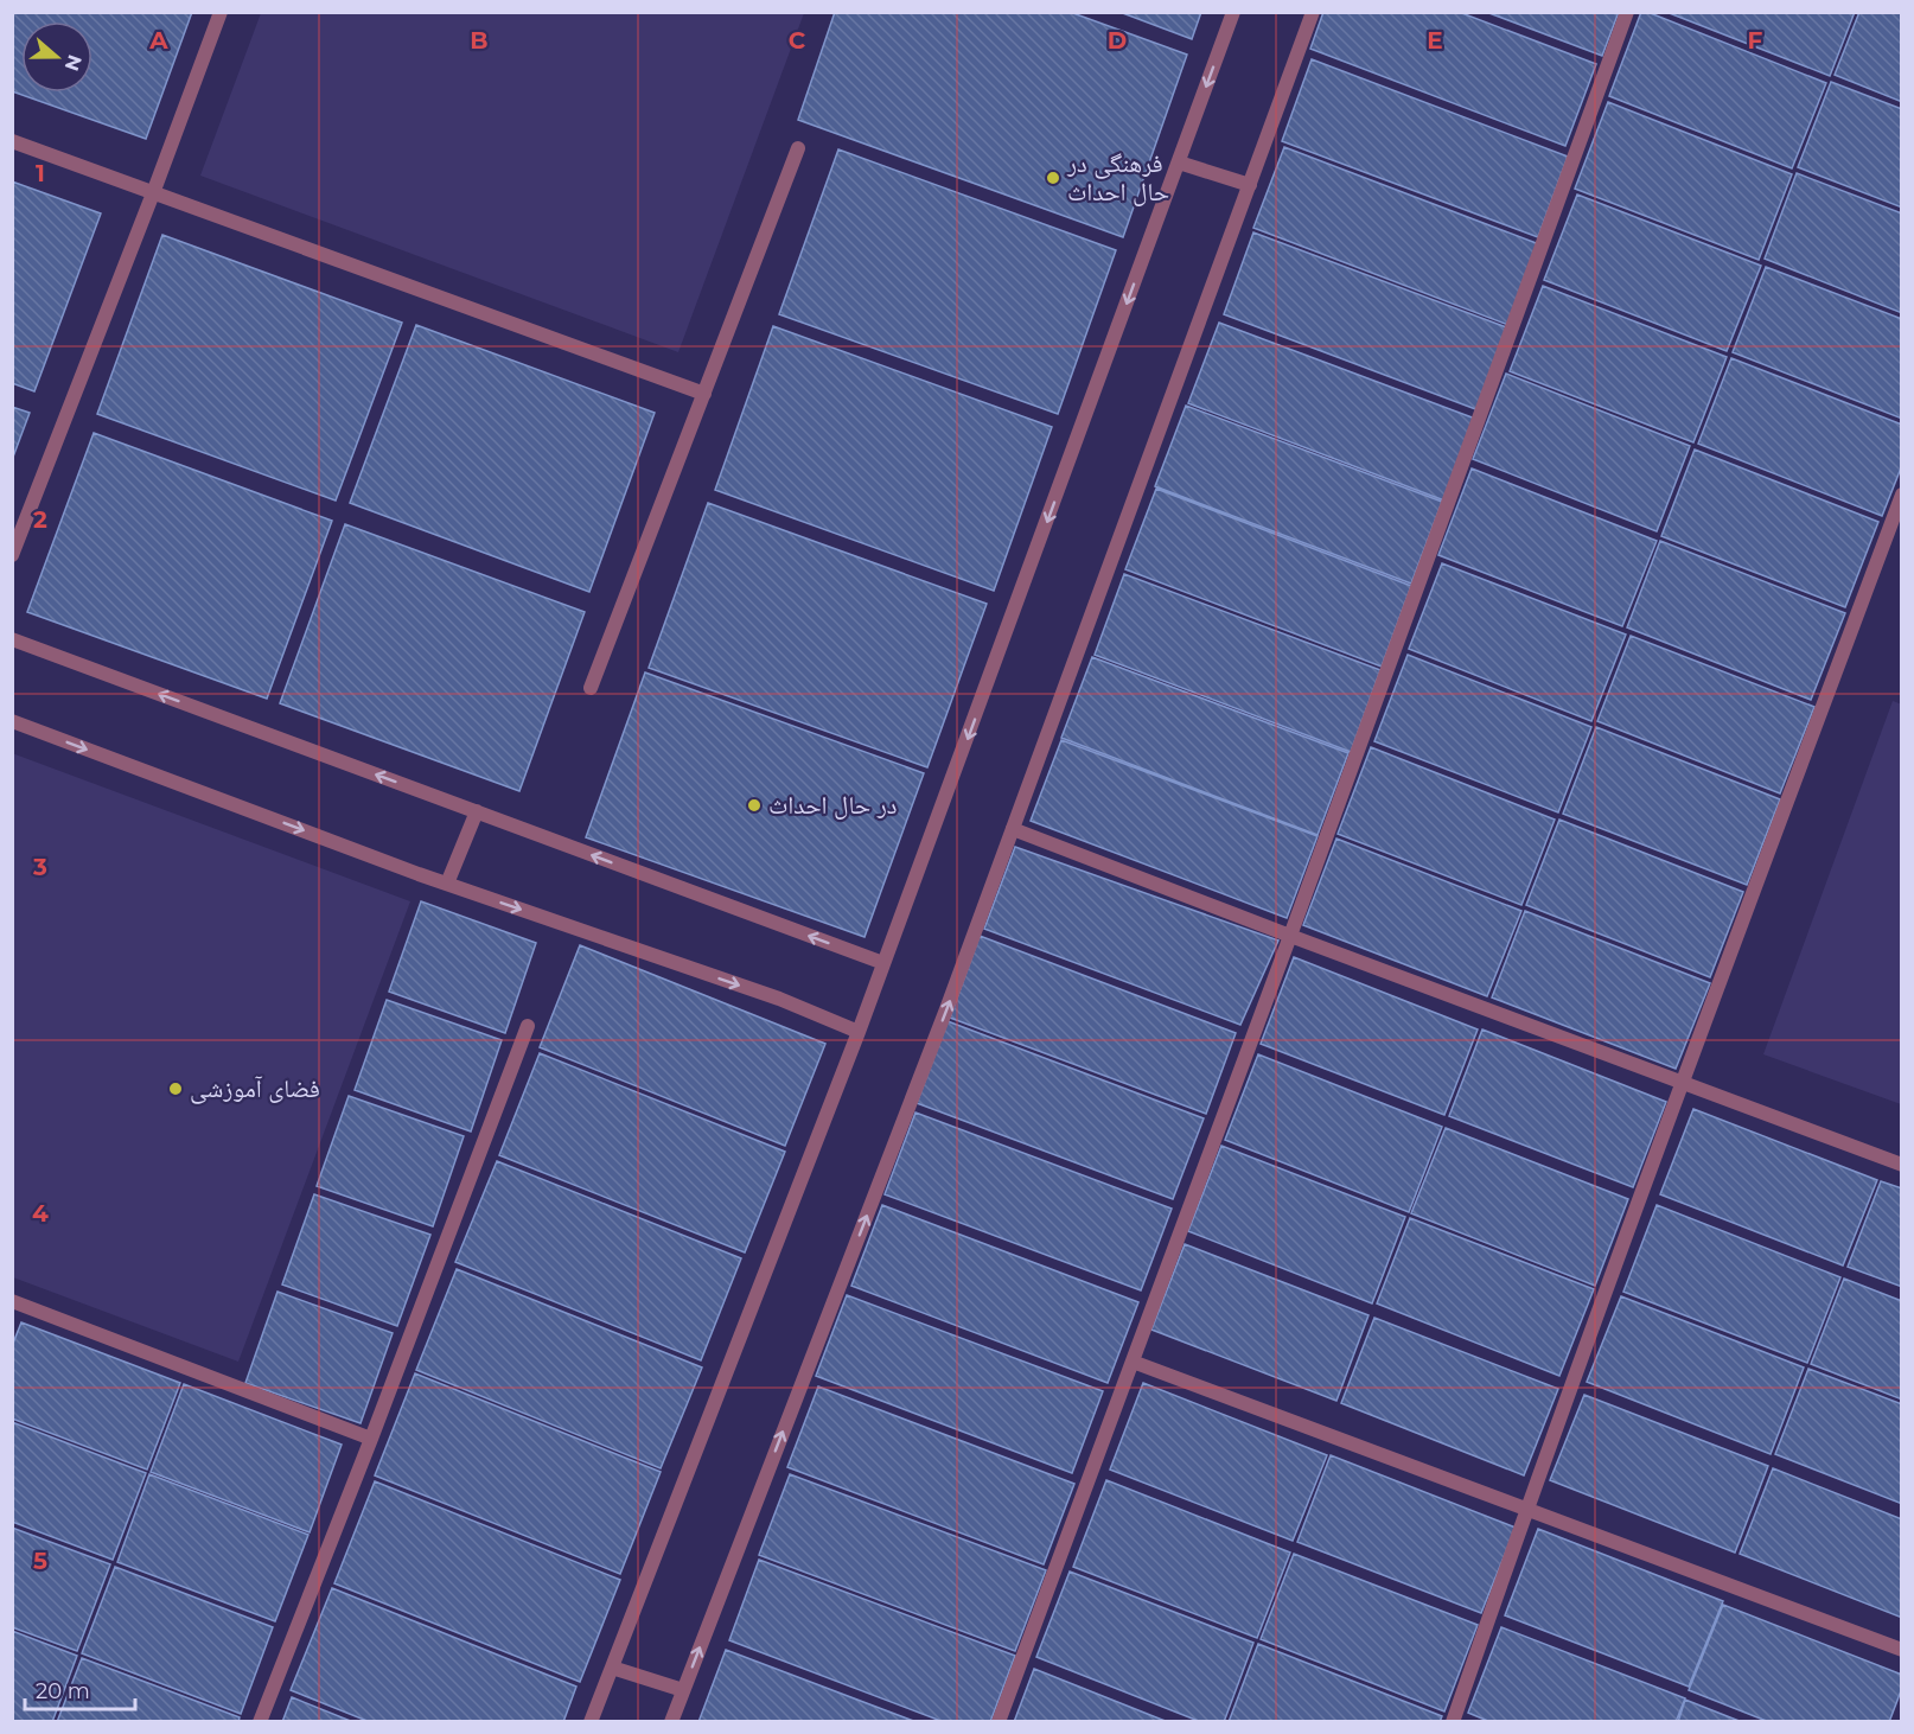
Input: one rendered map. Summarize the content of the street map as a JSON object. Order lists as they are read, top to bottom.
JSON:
{
  "places": ["فرهنگی در حال احداث", "در حال احداث", "فضای آموزشی"],
  "scale_bar": "20 m",
  "north": "right",
  "grid": {
    "columns": [
      "A",
      "B",
      "C",
      "D",
      "E",
      "F"
    ],
    "rows": [
      "1",
      "2",
      "3",
      "4",
      "5"
    ]
  }
}
